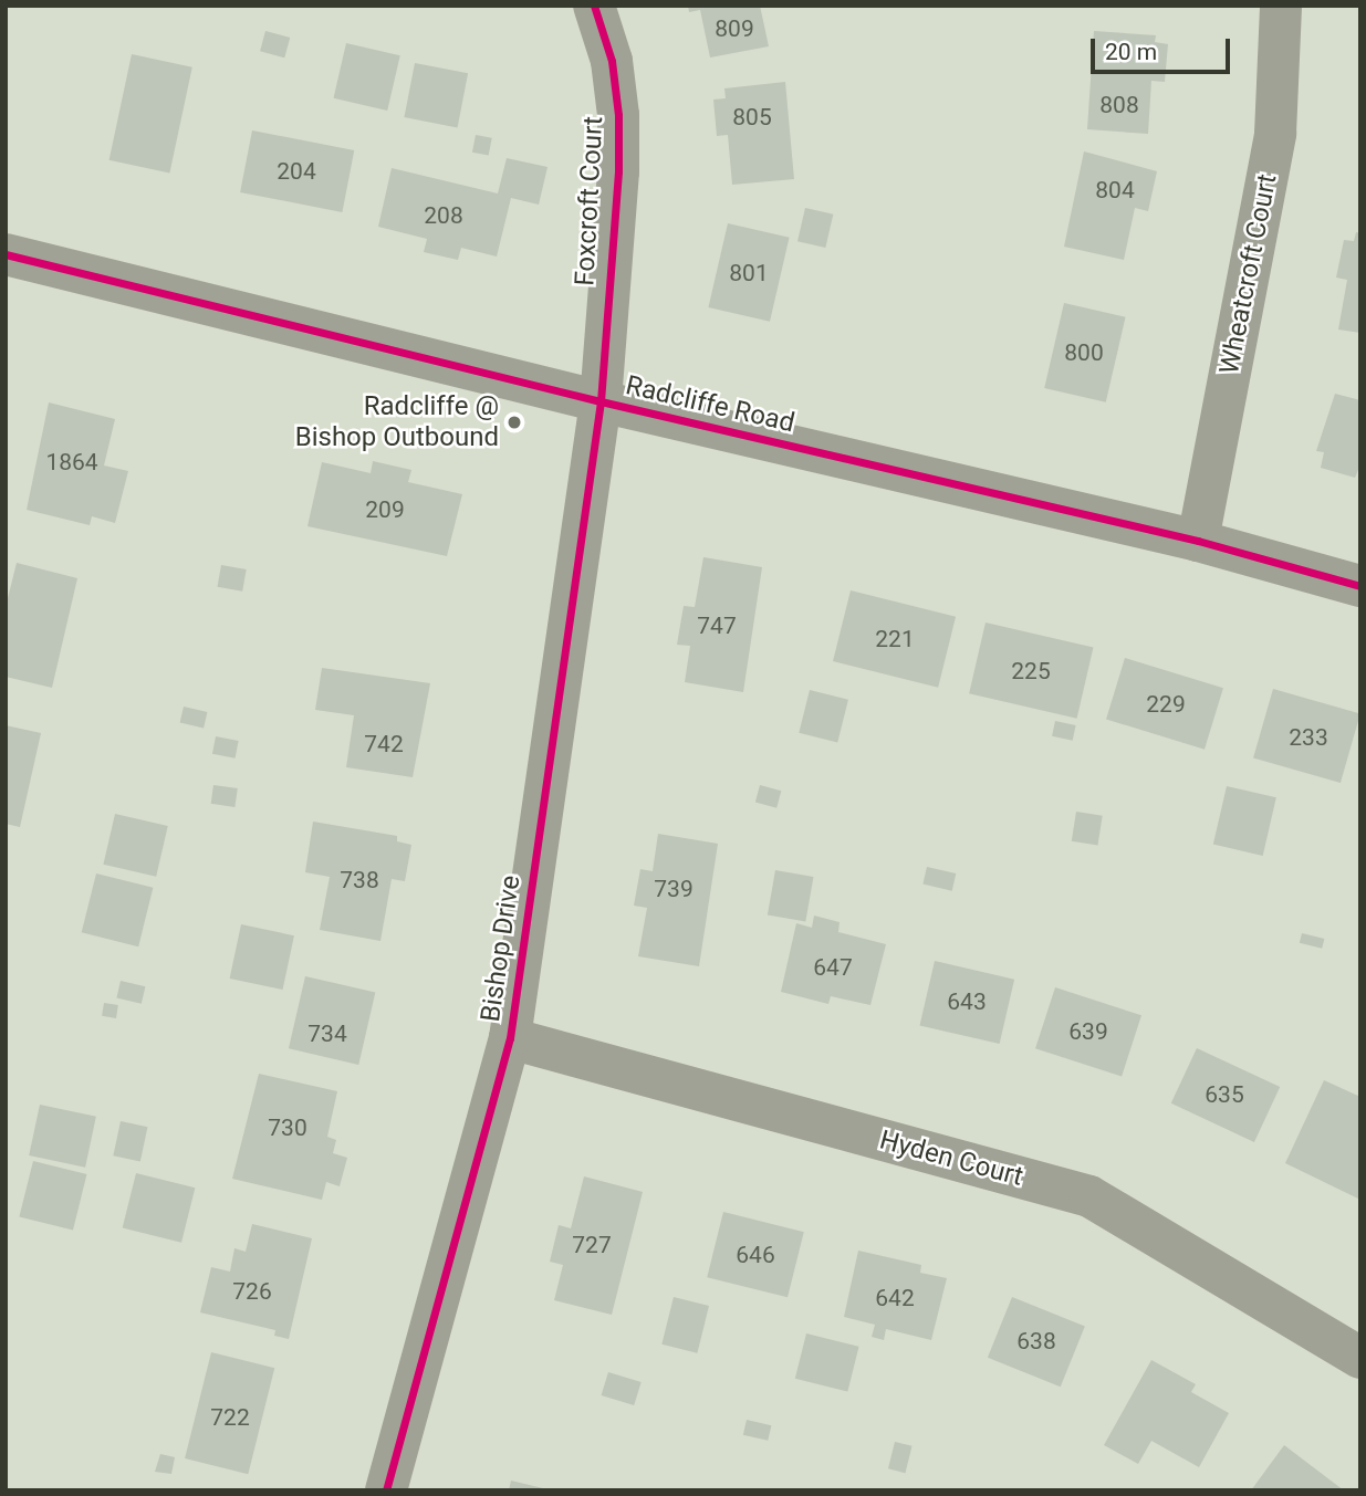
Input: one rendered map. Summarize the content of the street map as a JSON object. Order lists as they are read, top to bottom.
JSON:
{
  "streets": {
    "street": [
      "Foxcroft Court",
      "Wheatcroft Court",
      "Radcliffe Road",
      "Bishop Drive",
      "Hyden Court"
    ]
  },
  "crossings": [
    ["Foxcroft Court", "Radcliffe Road"],
    ["Foxcroft Court", "Bishop Drive"],
    ["Wheatcroft Court", "Radcliffe Road"],
    ["Radcliffe Road", "Bishop Drive"],
    ["Bishop Drive", "Hyden Court"]
  ],
  "places": ["Radcliffe @ Bishop Outbound"],
  "house_numbers": [
    "809",
    "808",
    "805",
    "204",
    "804",
    "208",
    "801",
    "800",
    "1864",
    "209",
    "747",
    "221",
    "225",
    "229",
    "233",
    "742",
    "738",
    "739",
    "647",
    "643",
    "639",
    "734",
    "635",
    "730",
    "727",
    "646",
    "726",
    "642",
    "638",
    "722"
  ],
  "scale_bar": "20 m"
}
